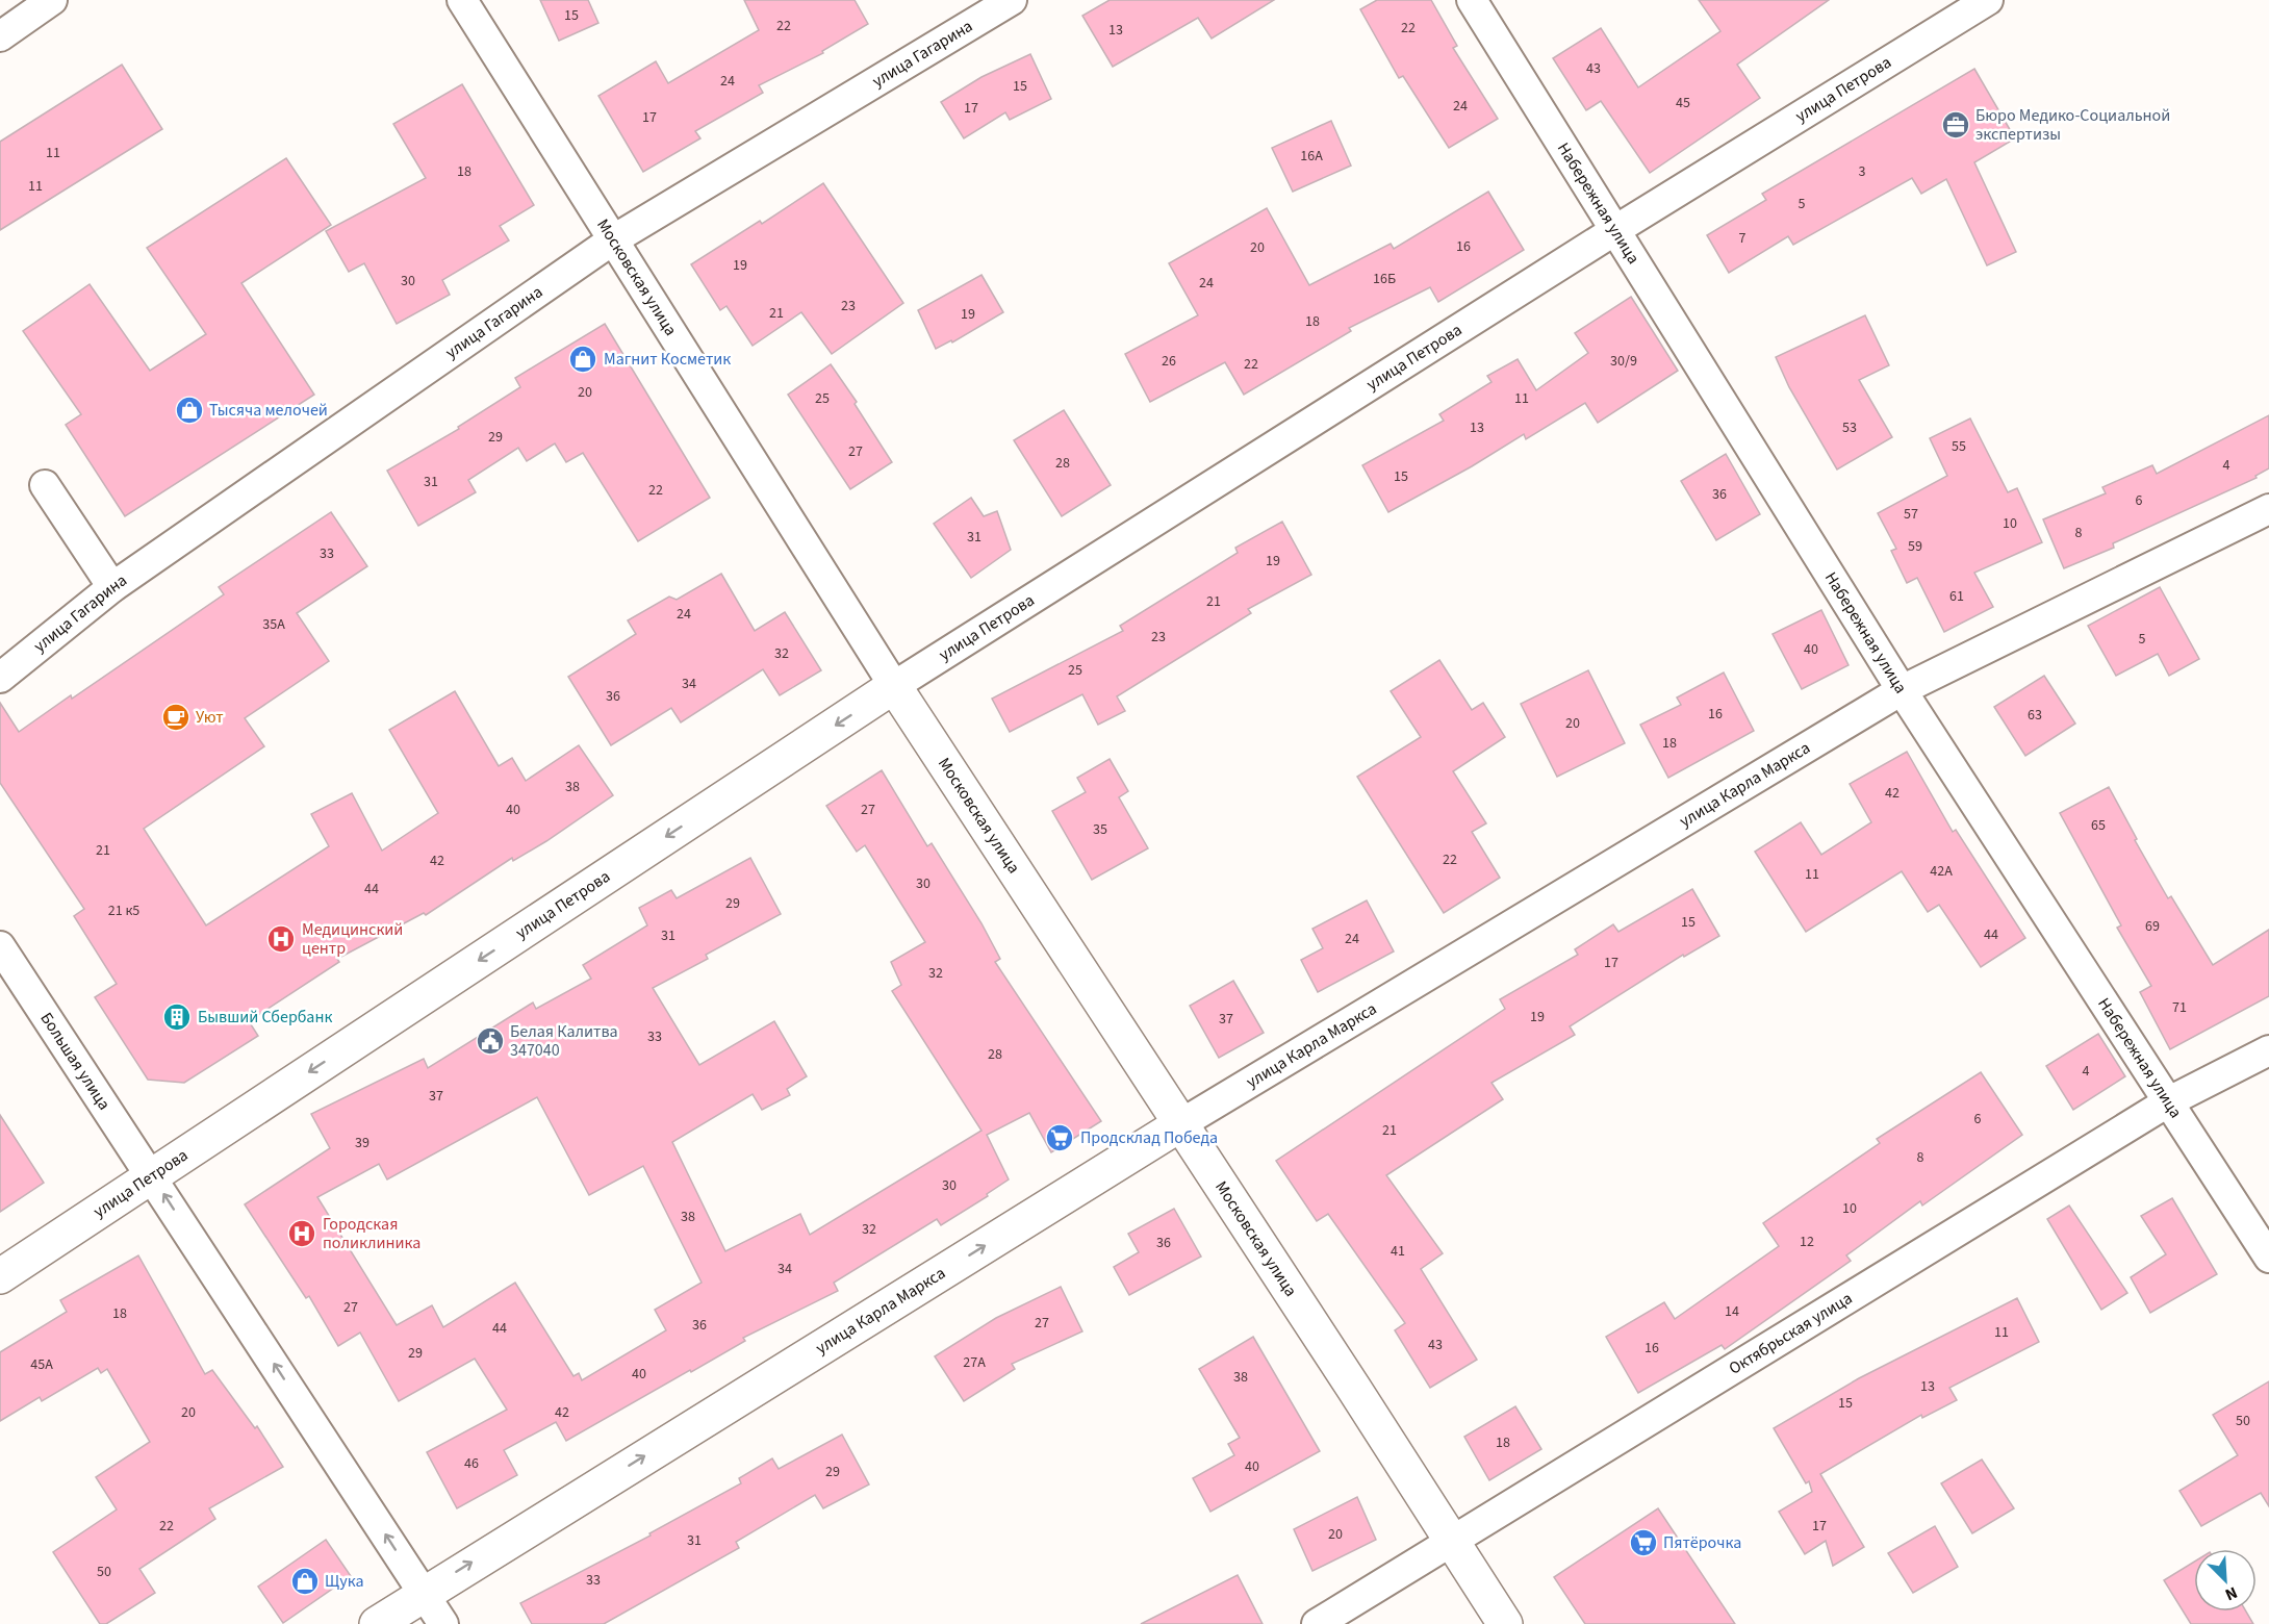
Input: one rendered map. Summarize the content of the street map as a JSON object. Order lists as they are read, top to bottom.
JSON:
{
  "streets": {
    "street": [
      "улица Гагарина",
      "улица Петрова",
      "Набережная улица",
      "Московская улица",
      "улица Карла Маркса",
      "Большая улица",
      "Октябрьская улица"
    ]
  },
  "crossings": [
    ["улица Гагарина", "Московская улица"],
    ["улица Петрова", "Набережная улица"],
    ["улица Петрова", "Московская улица"],
    ["улица Петрова", "Большая улица"],
    ["Набережная улица", "улица Карла Маркса"],
    ["Набережная улица", "Октябрьская улица"],
    ["Московская улица", "улица Карла Маркса"],
    ["Московская улица", "Октябрьская улица"],
    ["улица Карла Маркса", "Большая улица"]
  ],
  "one_way": ["улица Петрова", "улица Карла Маркса", "Большая улица"],
  "places": {
    "office": ["Бюро Медико-Социальной экспертизы"],
    "shop": ["Магнит Косметик", "Тысяча мелочей", "Щука"],
    "cafe": ["Уют"],
    "hospital": ["Медицинский центр", "Городская поликлиника"],
    "building": ["Бывший Сбербанк"],
    "public building": ["Белая Калитва 347040"],
    "supermarket": ["Продсклад Победа", "Пятёрочка"]
  },
  "house_numbers": [
    "15",
    "22",
    "22",
    "13",
    "43",
    "24",
    "15",
    "45",
    "24",
    "17",
    "17",
    "11",
    "16А",
    "18",
    "3",
    "11",
    "5",
    "7",
    "16",
    "20",
    "19",
    "16Б",
    "30",
    "24",
    "23",
    "21",
    "19",
    "18",
    "26",
    "30/9",
    "22",
    "20",
    "25",
    "11",
    "13",
    "53",
    "29",
    "55",
    "27",
    "28",
    "4",
    "15",
    "31",
    "22",
    "36",
    "6",
    "57",
    "10",
    "8",
    "31",
    "59",
    "33",
    "19",
    "61",
    "21",
    "24",
    "35А",
    "23",
    "5",
    "40",
    "32",
    "25",
    "34",
    "36",
    "16",
    "63",
    "20",
    "18",
    "38",
    "42",
    "40",
    "27",
    "65",
    "35",
    "21",
    "22",
    "42",
    "42А",
    "11",
    "30",
    "44",
    "29",
    "21 к5",
    "15",
    "69",
    "44",
    "31",
    "24",
    "17",
    "32",
    "71",
    "19",
    "37",
    "33",
    "28",
    "4",
    "37",
    "6",
    "21",
    "39",
    "8",
    "30",
    "10",
    "38",
    "32",
    "12",
    "36",
    "41",
    "34",
    "27",
    "14",
    "18",
    "27",
    "36",
    "44",
    "11",
    "43",
    "16",
    "29",
    "27А",
    "45А",
    "40",
    "38",
    "13",
    "15",
    "20",
    "42",
    "50",
    "18",
    "46",
    "40",
    "29",
    "22",
    "17",
    "20",
    "31",
    "50",
    "33"
  ],
  "north": "bottom right"
}
